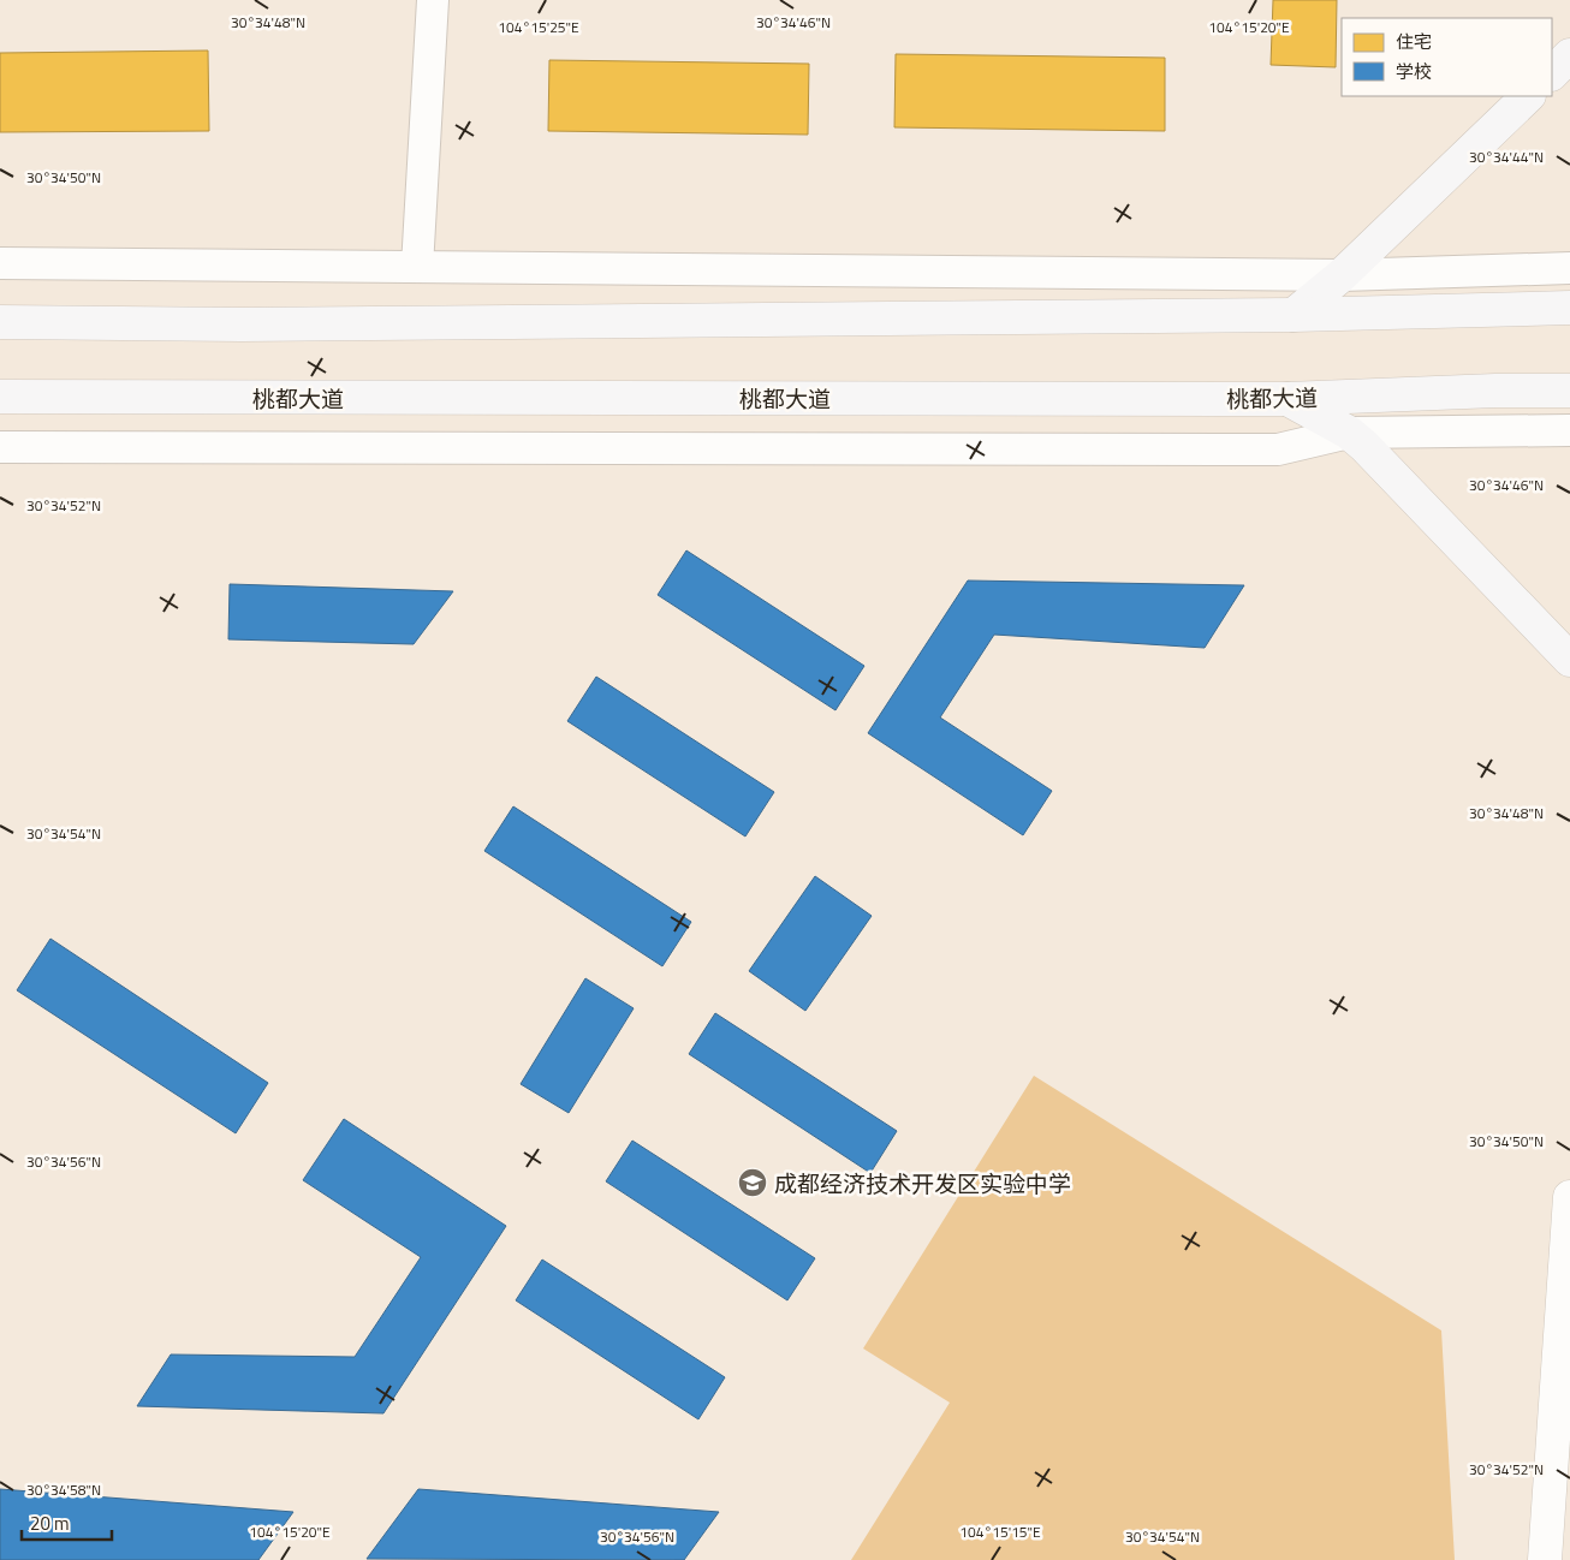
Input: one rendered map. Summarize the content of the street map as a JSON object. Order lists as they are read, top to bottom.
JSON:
{
  "streets": {
    "main road": ["桃都大道"]
  },
  "places": {
    "school or university": ["成都经济技术开发区实验中学"]
  },
  "legend": ["住宅", "学校"],
  "scale_bar": "20 m",
  "coordinates": [
    "30°34'48\"N",
    "30°34'46\"N",
    "104°15'25\"E",
    "104°15'20\"E",
    "30°34'44\"N",
    "30°34'50\"N",
    "30°34'52\"N",
    "30°34'54\"N",
    "30°34'56\"N",
    "30°34'58\"N",
    "104°15'15\"E"
  ]
}
